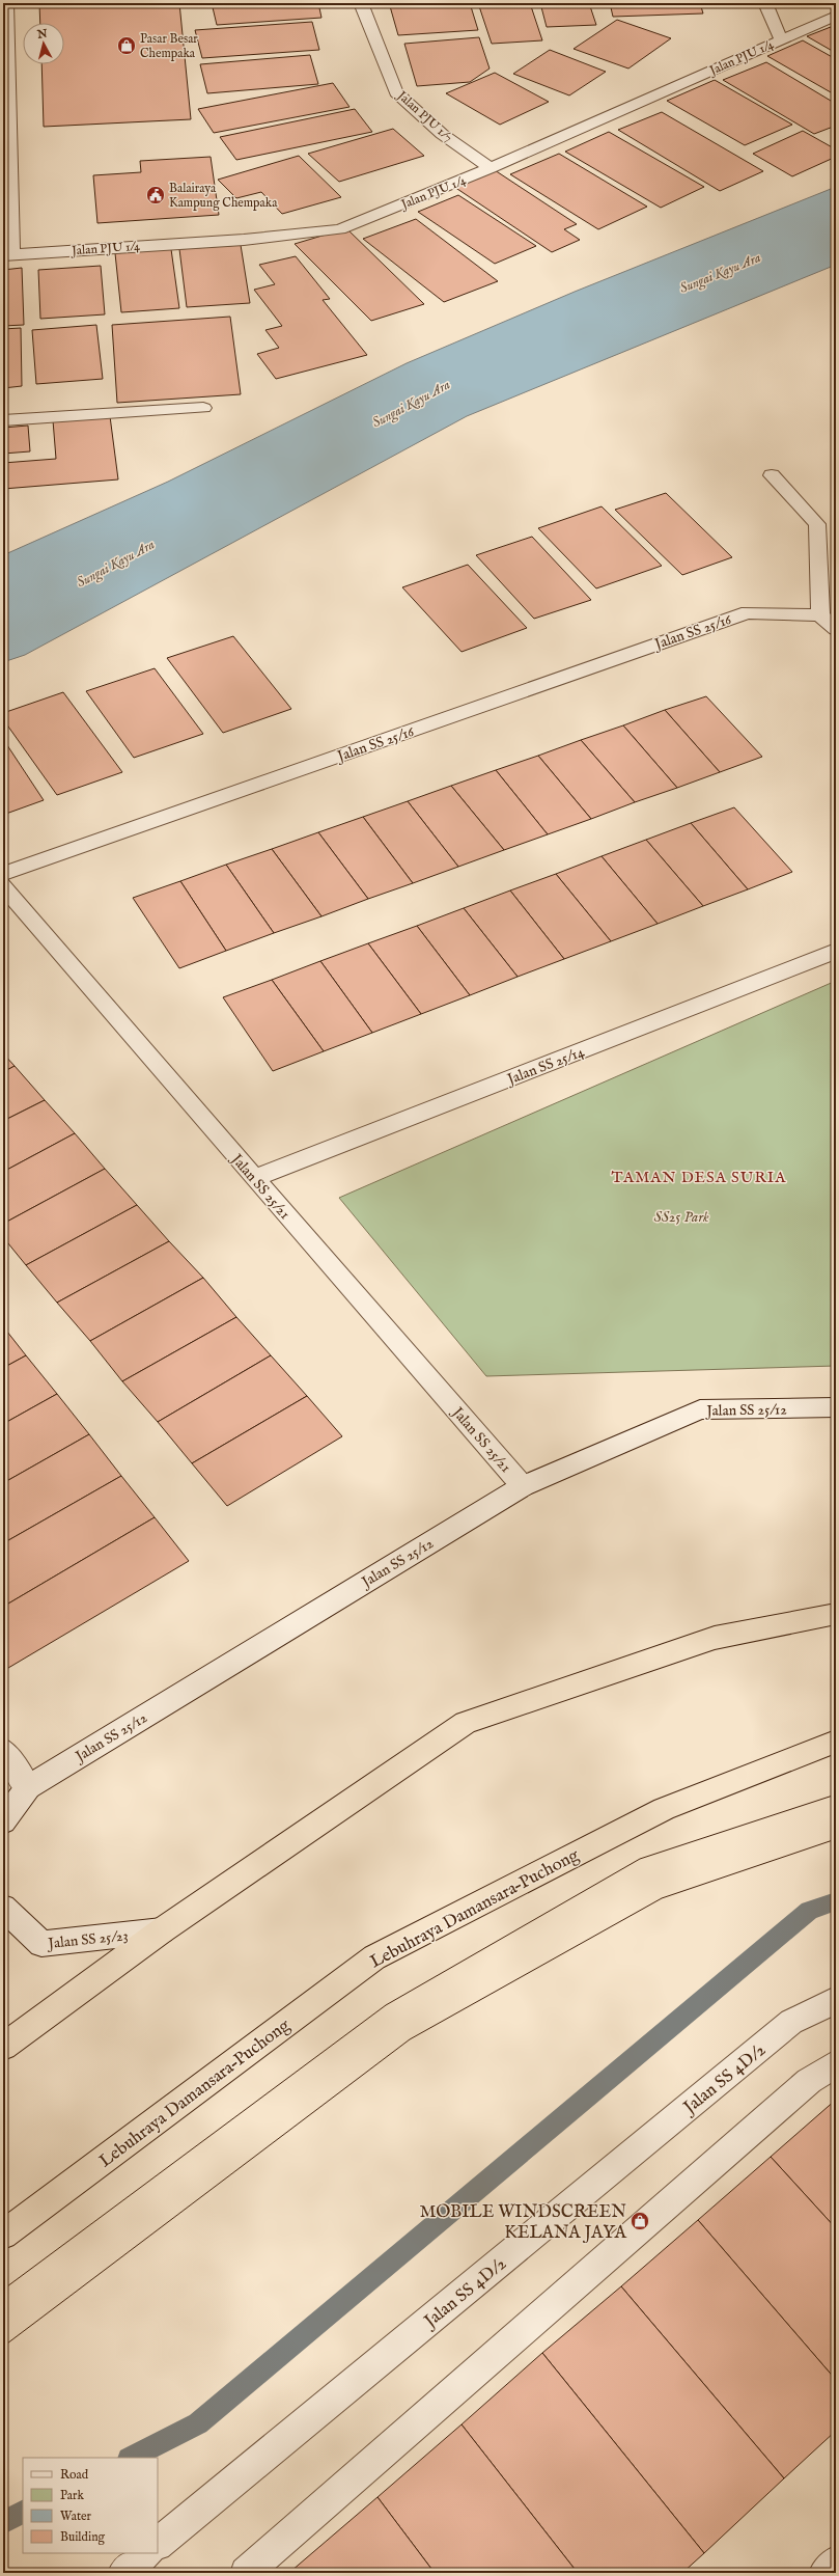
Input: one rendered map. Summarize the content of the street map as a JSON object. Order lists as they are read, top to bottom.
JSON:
{
  "streets": {
    "highway": ["Lebuhraya Damansara–Puchong"],
    "street": [
      "Jalan PJU 1/4",
      "Jalan PJU 1/7",
      "Jalan SS 25/16",
      "Jalan SS 25/14",
      "Jalan SS 25/21",
      "Jalan SS 25/12",
      "Jalan SS 25/23",
      "Jalan SS 4D/2"
    ]
  },
  "crossings": [
    ["Jalan PJU 1/4", "Jalan PJU 1/7"],
    ["Jalan SS 25/14", "Jalan SS 25/21"],
    ["Jalan SS 25/21", "Jalan SS 25/12"]
  ],
  "districts": ["TAMAN DESA SURIA"],
  "water": ["Sungai Kayu Ara"],
  "parks": ["SS25 Park"],
  "places": {
    "shop": ["Pasar Besar Chempaka", "MOBILE WINDSCREEN KELANA JAYA"],
    "public building": ["Balairaya Kampung Chempaka"]
  },
  "legend": [
    "Road",
    "Park",
    "Water",
    "Building"
  ],
  "north": "top"
}
